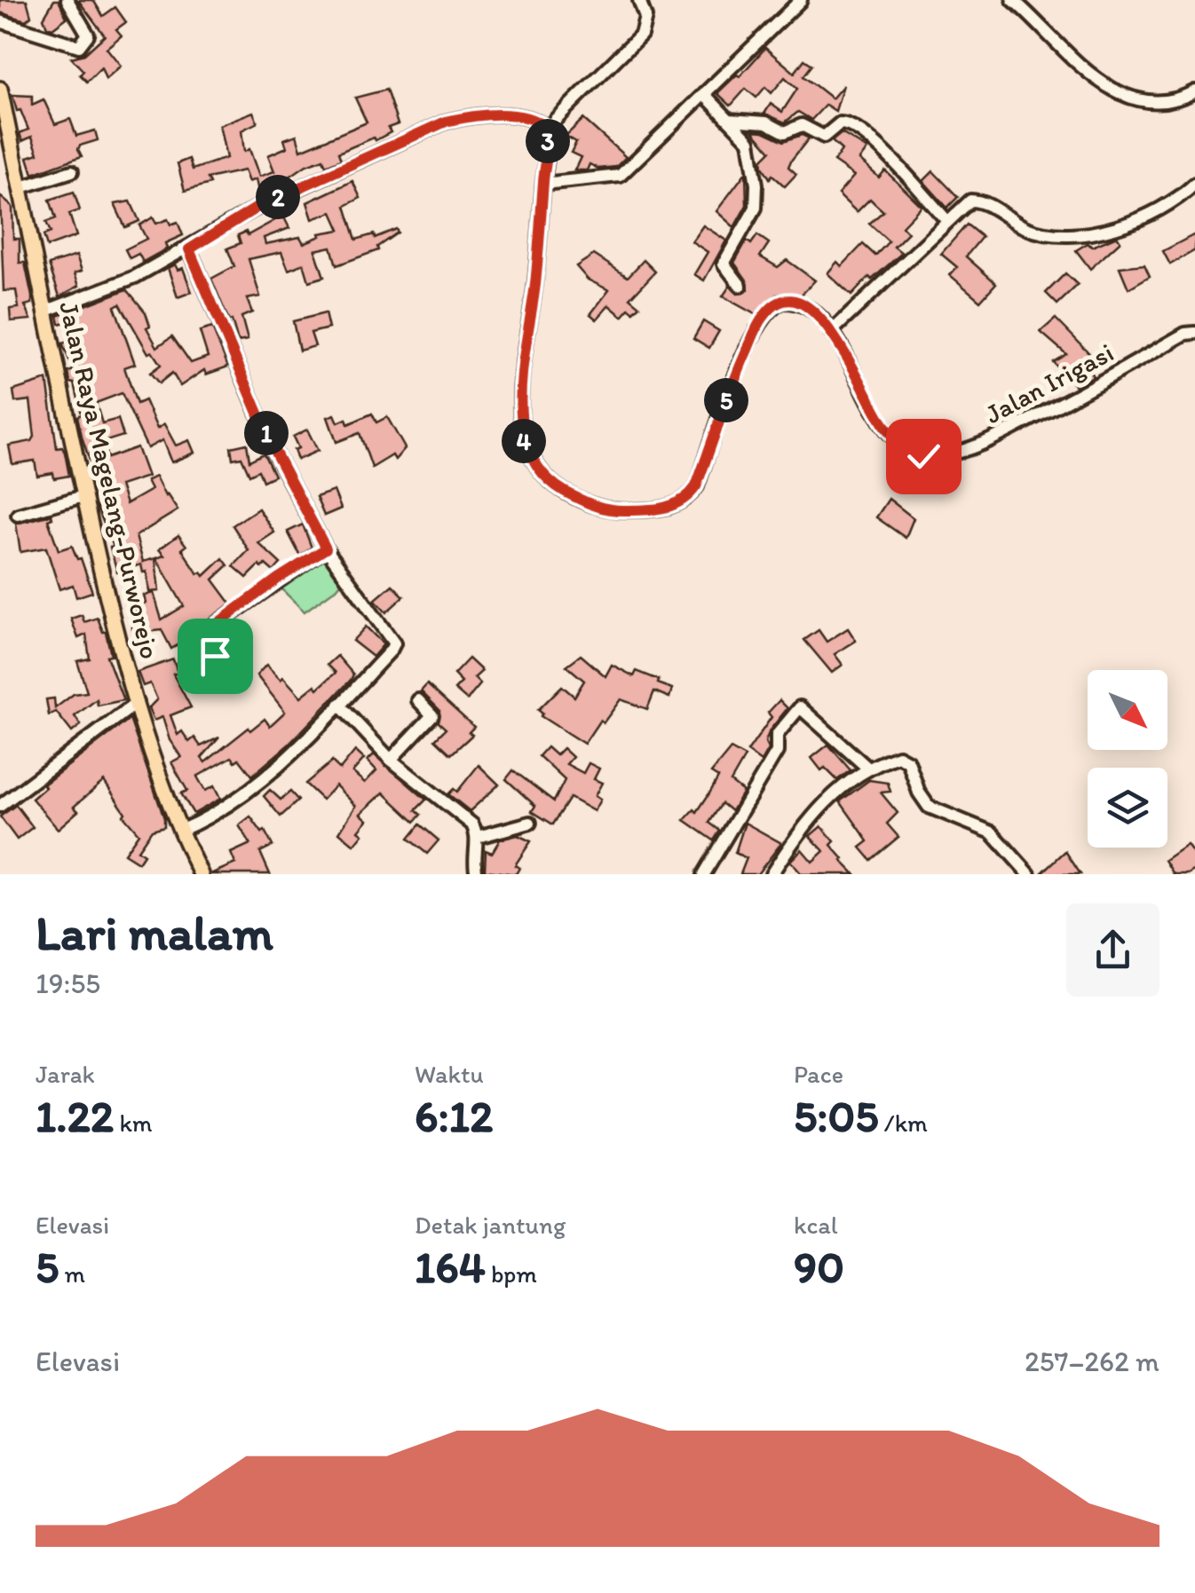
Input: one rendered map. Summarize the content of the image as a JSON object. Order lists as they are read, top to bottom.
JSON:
{
  "streets": {
    "main road": ["Jalan Raya Magelang-Purworejo"],
    "street": ["Jalan Irigasi"]
  },
  "north": "bottom right",
  "page": {
    "pins": [
      "3",
      "2",
      "5",
      "1",
      "4"
    ],
    "heading": ["Lari malam", "19:55"],
    "stats": [
      ["Jarak", "1.22 km"],
      ["Waktu", "6:12"],
      ["Pace", "5:05 /km"],
      ["Elevasi", "5 m"],
      ["Detak jantung", "164 bpm"],
      ["kcal", "90"]
    ],
    "chart": ["Elevasi", "257–262 m"]
  }
}
